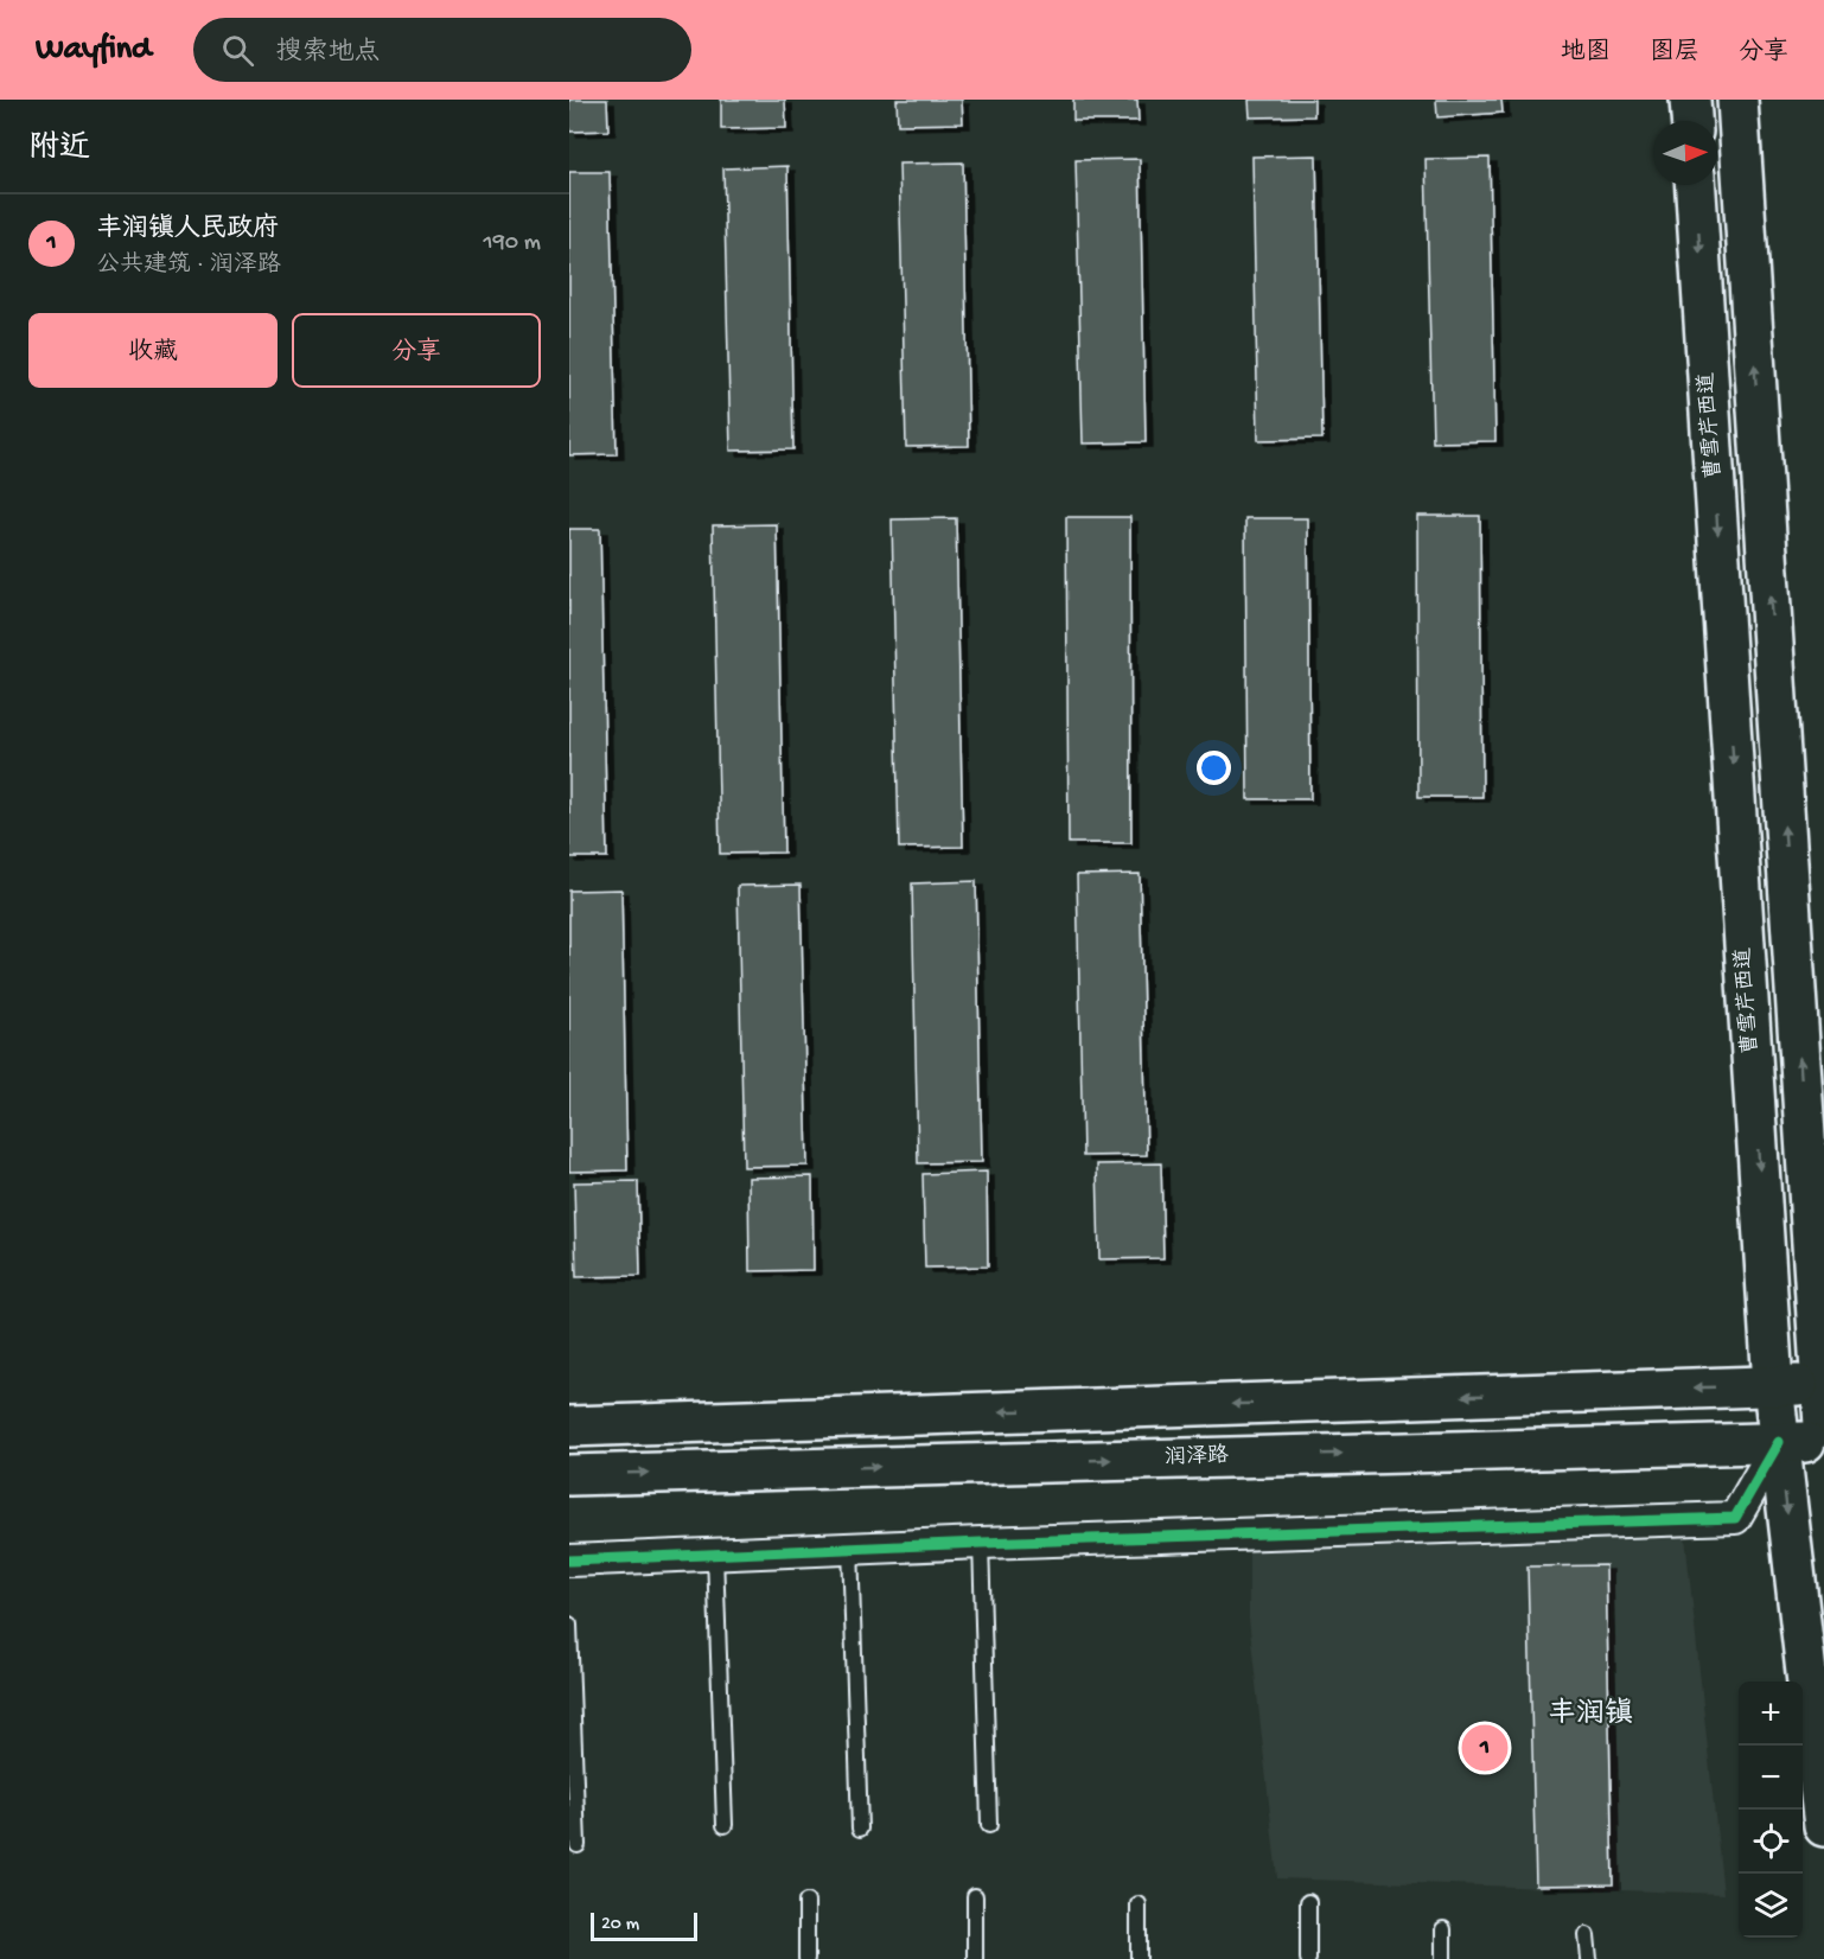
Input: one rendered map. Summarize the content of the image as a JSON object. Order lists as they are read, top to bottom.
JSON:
{
  "streets": {
    "main road": ["曹雪芹西道", "润泽路"]
  },
  "crossings": [
    ["曹雪芹西道", "润泽路"]
  ],
  "districts": ["丰润镇"],
  "scale_bar": "20 m",
  "north": "right",
  "page": {
    "header": "Wayfind",
    "search": "搜索地点",
    "nav": ["地图", "图层", "分享"],
    "heading": "附近",
    "list": [
      {
        "mark": "1",
        "name": "丰润镇人民政府",
        "note": "公共建筑 · 润泽路",
        "value": "190 m"
      }
    ],
    "buttons": ["收藏", "分享"],
    "map_buttons": ["+", "−"],
    "pins": "1",
    "scale": "20 m"
  }
}
